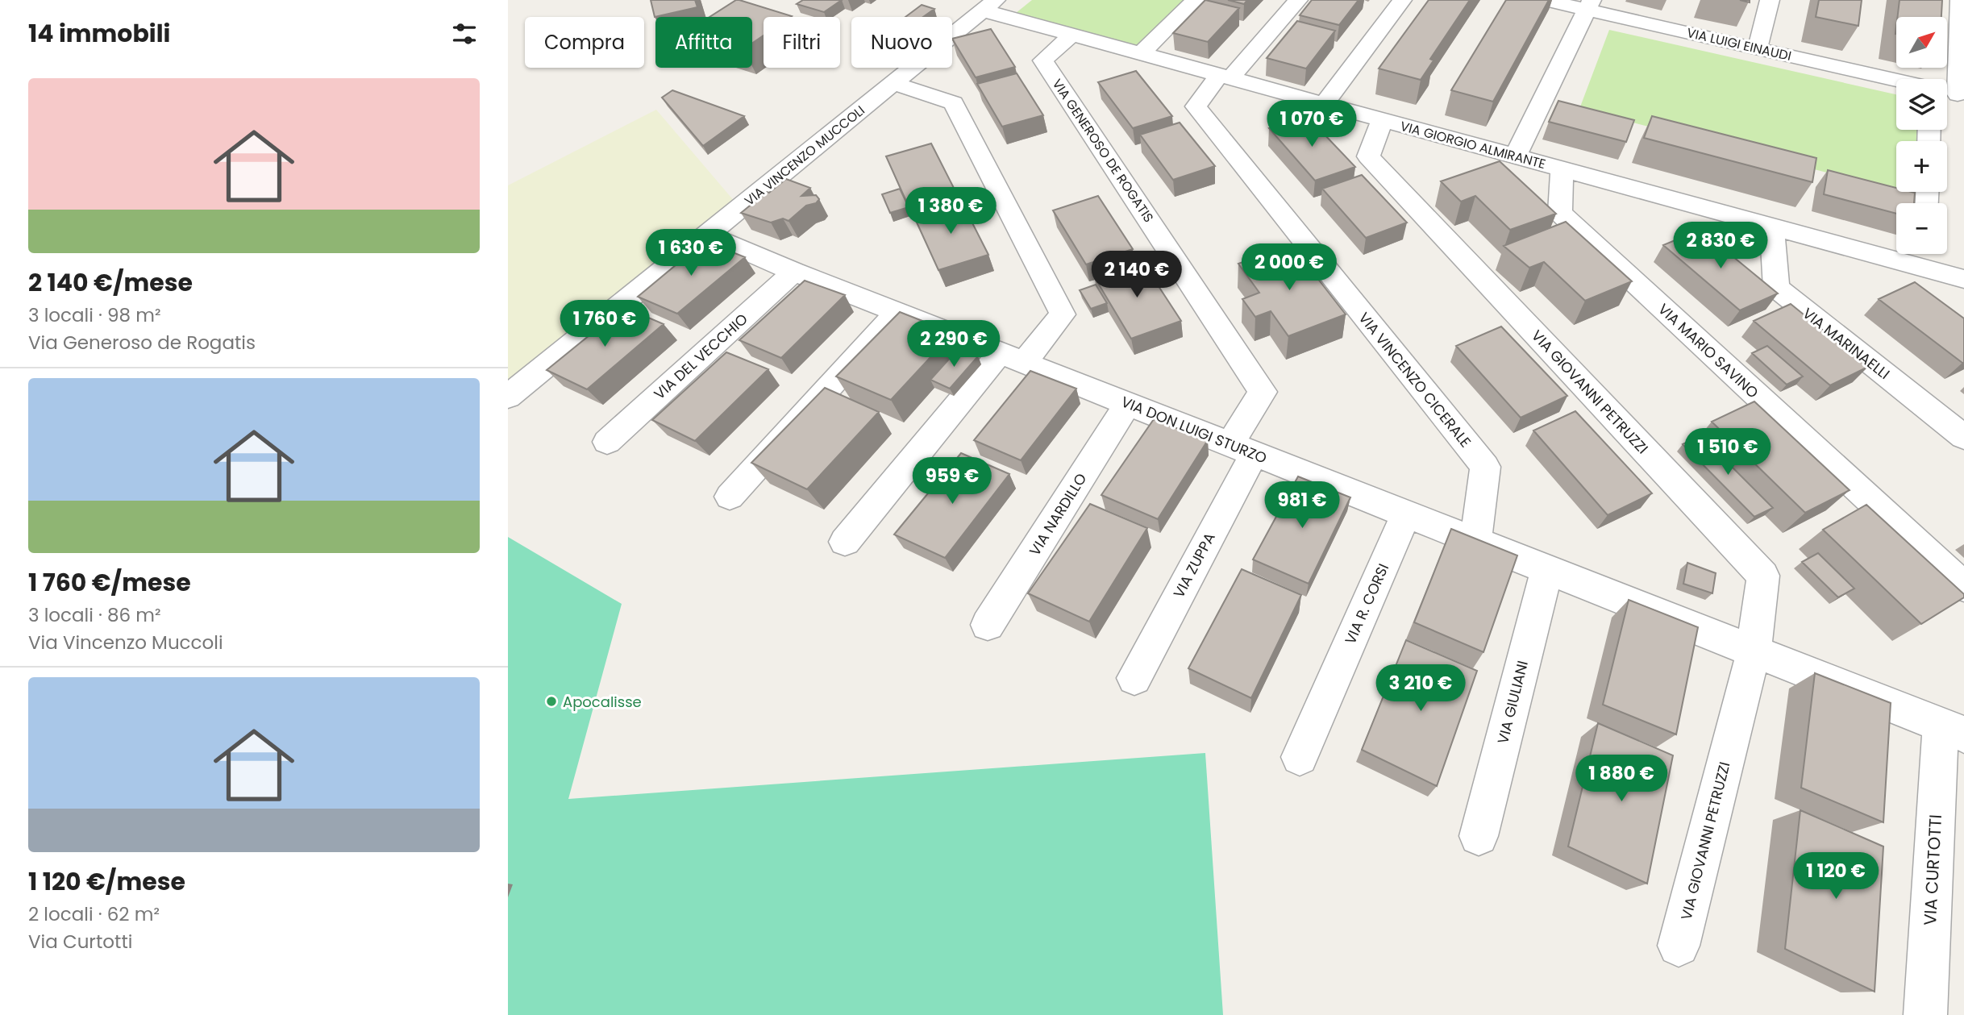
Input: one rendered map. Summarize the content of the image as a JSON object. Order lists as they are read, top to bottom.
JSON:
{
  "streets": {
    "street": [
      "VIA LUIGI EINAUDI",
      "VIA GIORGIO ALMIRANTE",
      "VIA GENEROSO DE ROGATIS",
      "VIA VINCENZO MUCCOLI",
      "VIA MARINAELLI",
      "VIA MARIO SAVINO",
      "VIA DEL VECCHIO",
      "VIA VINCENZO CICERALE",
      "VIA GIOVANNI PETRUZZI",
      "VIA DON LUIGI STURZO",
      "VIA NARDILLO",
      "VIA ZUPPA",
      "VIA R. CORSI",
      "VIA GIULIANI",
      "VIA CURTOTTI"
    ]
  },
  "crossings": [
    ["VIA GIORGIO ALMIRANTE", "VIA GENEROSO DE ROGATIS"],
    ["VIA GIORGIO ALMIRANTE", "VIA VINCENZO MUCCOLI"],
    ["VIA GIORGIO ALMIRANTE", "VIA MARINAELLI"],
    ["VIA GIORGIO ALMIRANTE", "VIA MARIO SAVINO"],
    ["VIA GIORGIO ALMIRANTE", "VIA VINCENZO CICERALE"],
    ["VIA GIORGIO ALMIRANTE", "VIA GIOVANNI PETRUZZI"],
    ["VIA GENEROSO DE ROGATIS", "VIA DON LUIGI STURZO"],
    ["VIA GENEROSO DE ROGATIS", "VIA ZUPPA"],
    ["VIA VINCENZO MUCCOLI", "VIA DON LUIGI STURZO"],
    ["VIA DEL VECCHIO", "VIA DON LUIGI STURZO"],
    ["VIA VINCENZO CICERALE", "VIA DON LUIGI STURZO"],
    ["VIA GIOVANNI PETRUZZI", "VIA DON LUIGI STURZO"],
    ["VIA DON LUIGI STURZO", "VIA NARDILLO"],
    ["VIA DON LUIGI STURZO", "VIA ZUPPA"],
    ["VIA DON LUIGI STURZO", "VIA R. CORSI"],
    ["VIA DON LUIGI STURZO", "VIA GIULIANI"],
    ["VIA DON LUIGI STURZO", "VIA CURTOTTI"]
  ],
  "places": ["Apocalisse"],
  "north": "top right",
  "page": {
    "heading": "14 immobili",
    "map_buttons": ["+", "−"],
    "chip": [
      "Compra",
      "Affitta",
      "Filtri",
      "Nuovo"
    ],
    "list": [
      {
        "name": "2 140 €/mese",
        "note": "3 locali · 98 m² · Via Generoso de Rogatis"
      },
      {
        "name": "1 760 €/mese",
        "note": "3 locali · 86 m² · Via Vincenzo Muccoli"
      },
      {
        "name": "1 120 €/mese",
        "note": "2 locali · 62 m² · Via Curtotti"
      }
    ],
    "price": [
      "1 070 €",
      "1 380 €",
      "2 830 €",
      "1 630 €",
      "2 000 €",
      "2 140 €",
      "1 760 €",
      "2 290 €",
      "1 510 €",
      "959 €",
      "981 €",
      "3 210 €",
      "1 880 €",
      "1 120 €"
    ]
  }
}
